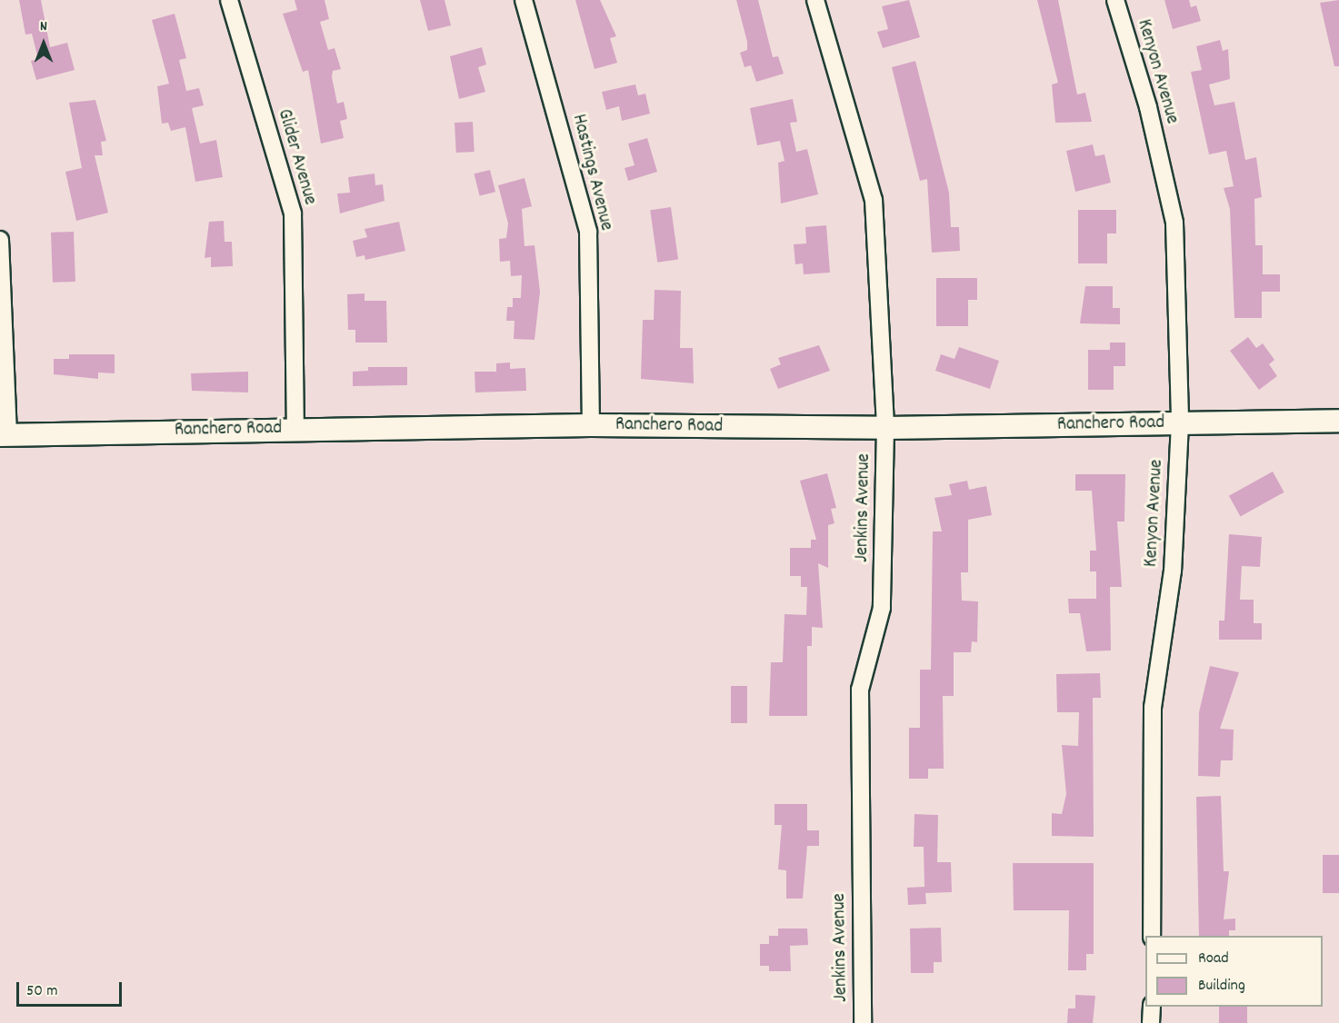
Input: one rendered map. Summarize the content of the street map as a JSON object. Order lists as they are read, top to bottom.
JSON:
{
  "streets": {
    "main road": ["Ranchero Road"],
    "street": [
      "Kenyon Avenue",
      "Glider Avenue",
      "Hastings Avenue",
      "Jenkins Avenue"
    ]
  },
  "crossings": [
    ["Kenyon Avenue", "Ranchero Road"],
    ["Glider Avenue", "Ranchero Road"],
    ["Hastings Avenue", "Ranchero Road"],
    ["Ranchero Road", "Jenkins Avenue"]
  ],
  "legend": ["Road", "Building"],
  "scale_bar": "50 m",
  "north": "top"
}
